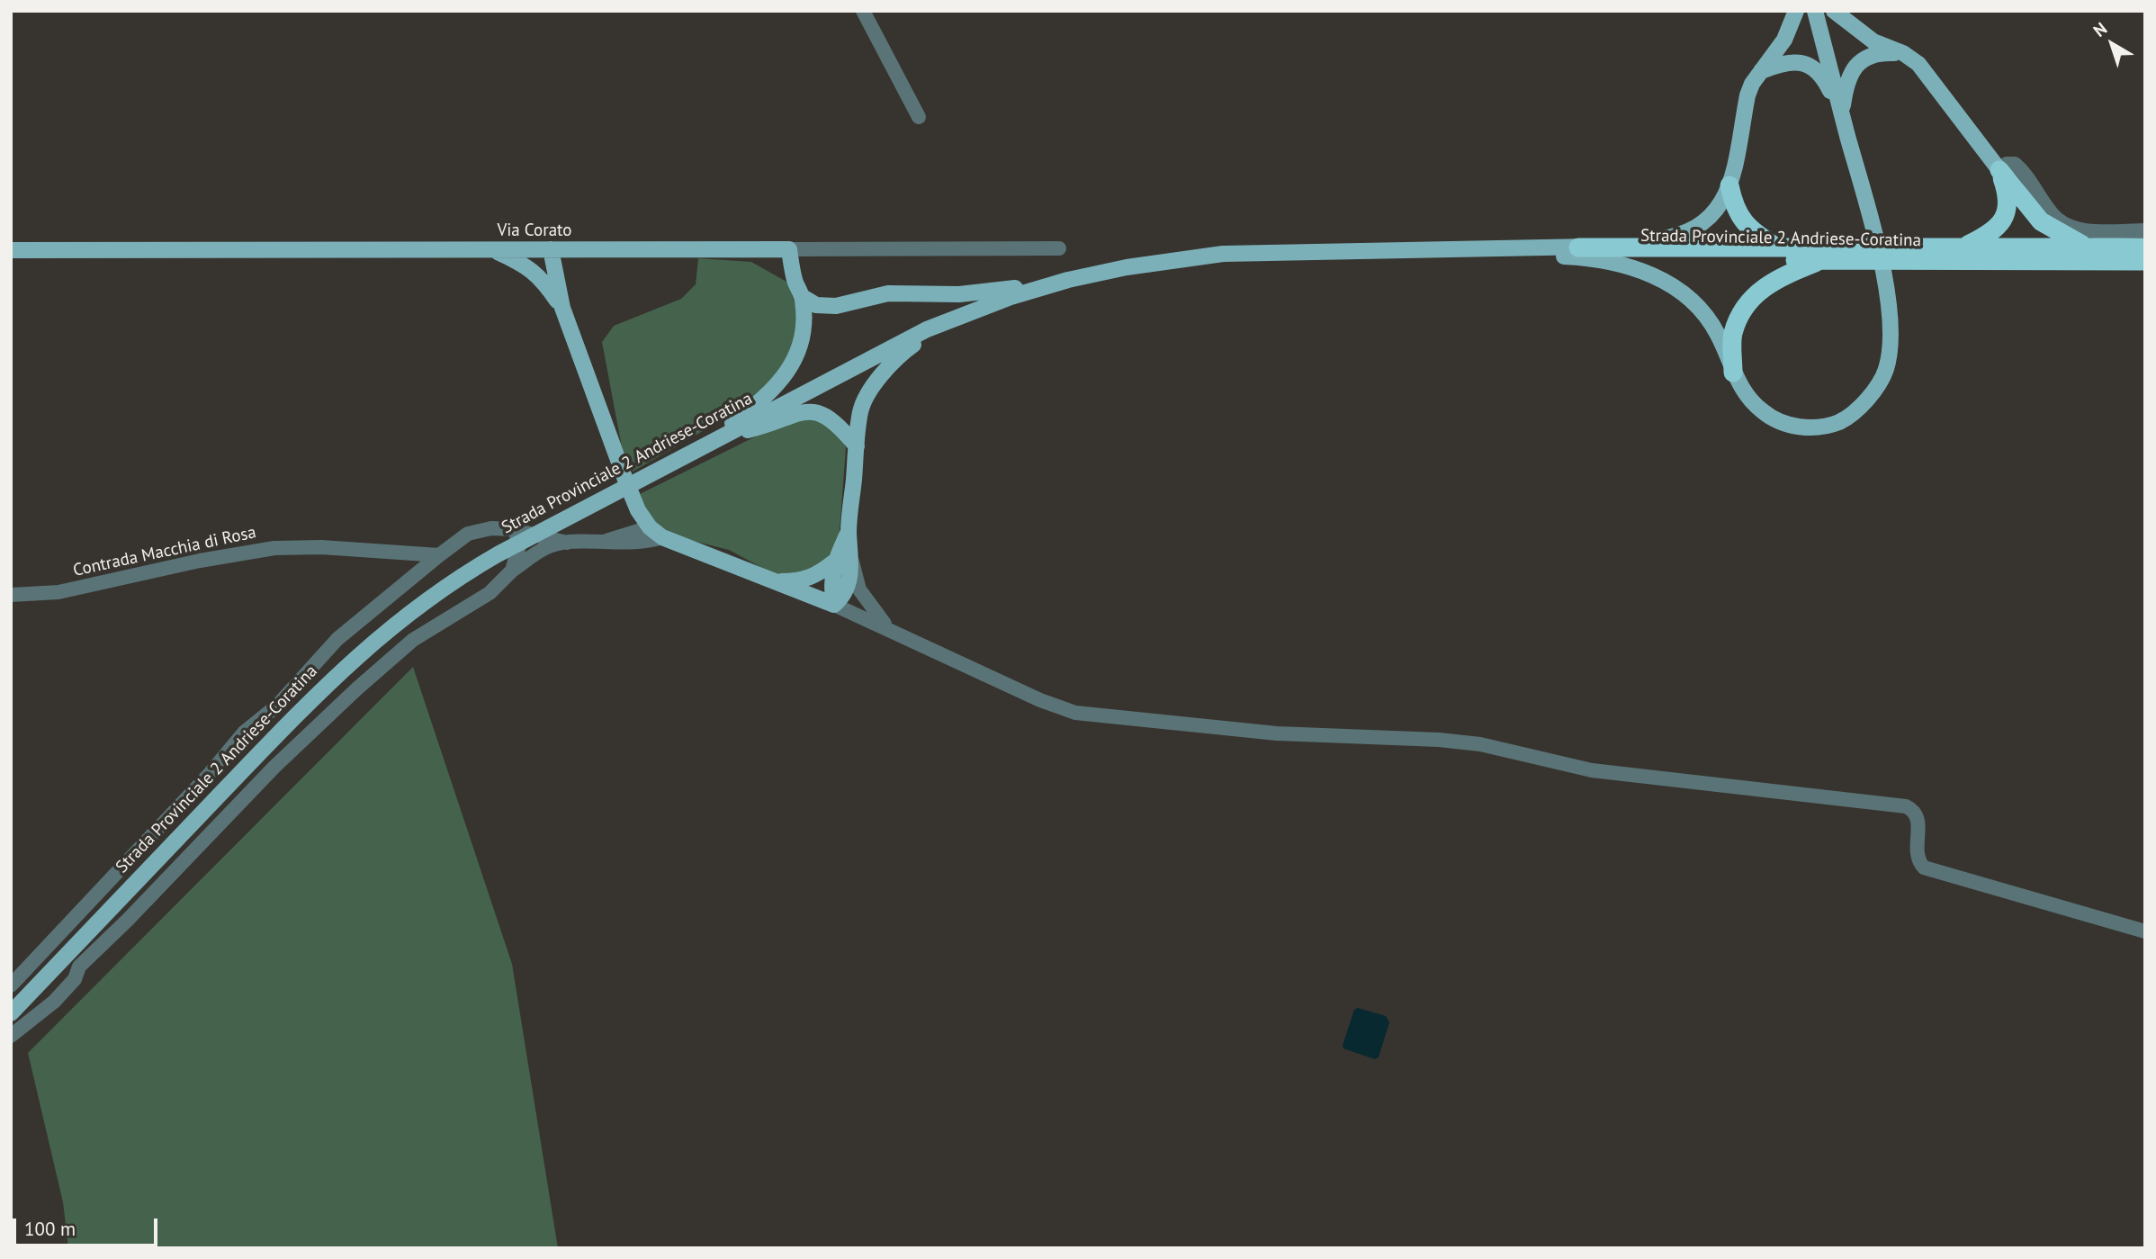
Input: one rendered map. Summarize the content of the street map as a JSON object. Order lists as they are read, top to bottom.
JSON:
{
  "streets": {
    "highway": ["Strada Provinciale 2 Andriese-Coratina"],
    "main road": ["Via Corato"],
    "street": ["Contrada Macchia di Rosa"]
  },
  "scale_bar": "100 m",
  "north": "top left"
}
